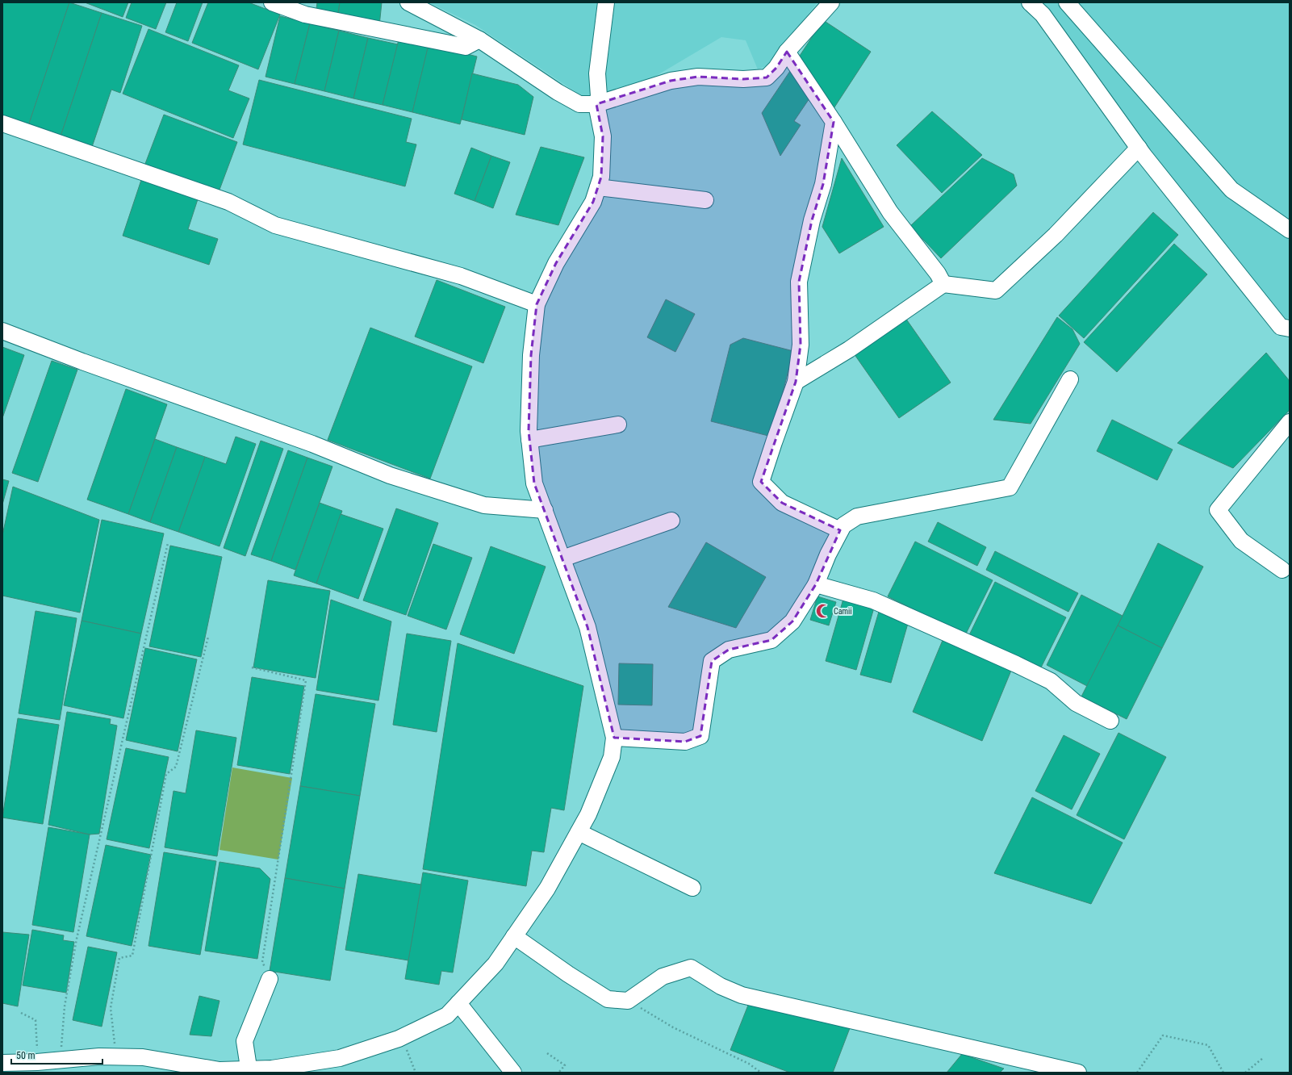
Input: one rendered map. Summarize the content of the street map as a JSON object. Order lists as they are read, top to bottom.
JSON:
{
  "places": {
    "mosque": ["Camii"]
  },
  "scale_bar": "50 m"
}
